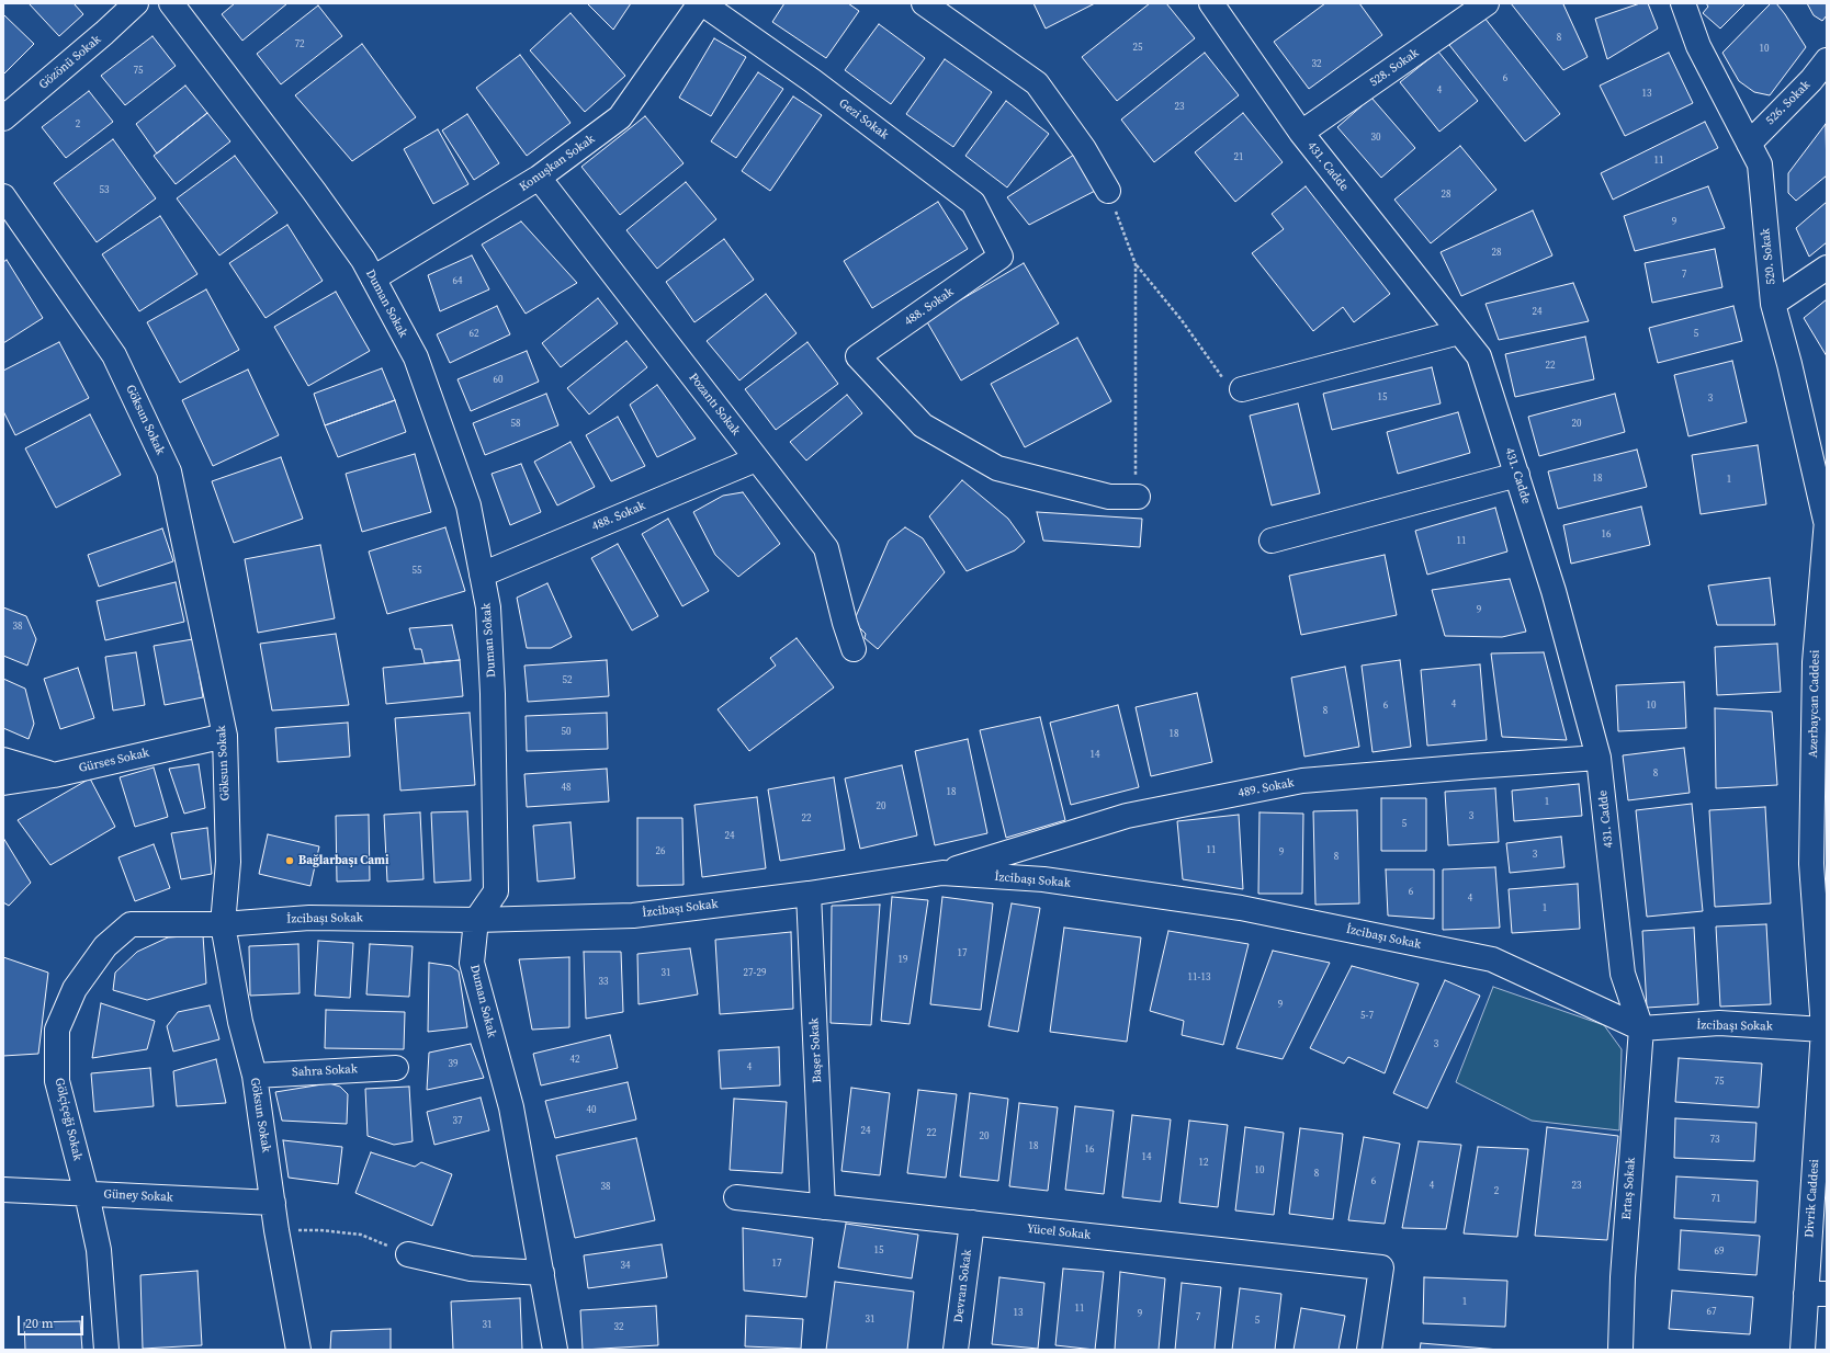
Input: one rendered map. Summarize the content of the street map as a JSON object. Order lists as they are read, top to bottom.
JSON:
{
  "streets": {
    "street": [
      "Gözönü Sokak",
      "528. Sokak",
      "526. Sokak",
      "Gezi Sokak",
      "Konuşkan Sokak",
      "431. Cadde",
      "520. Sokak",
      "Duman Sokak",
      "488. Sokak",
      "Pozantı Sokak",
      "Göksun Sokak",
      "Azerbaycan Caddesi",
      "Gürses Sokak",
      "489. Sokak",
      "İzcibaşı Sokak",
      "Başer Sokak",
      "Sahra Sokak",
      "Gölçiçeği Sokak",
      "Ertaş Sokak",
      "Güney Sokak",
      "Divrik Caddesi",
      "Yücel Sokak",
      "Devran Sokak"
    ]
  },
  "crossings": [
    ["528. Sokak", "431. Cadde"],
    ["526. Sokak", "520. Sokak"],
    ["Gezi Sokak", "Konuşkan Sokak"],
    ["Gezi Sokak", "488. Sokak"],
    ["Konuşkan Sokak", "Duman Sokak"],
    ["Konuşkan Sokak", "Pozantı Sokak"],
    ["431. Cadde", "489. Sokak"],
    ["431. Cadde", "İzcibaşı Sokak"],
    ["431. Cadde", "Ertaş Sokak"],
    ["520. Sokak", "Azerbaycan Caddesi"],
    ["Duman Sokak", "488. Sokak"],
    ["Duman Sokak", "İzcibaşı Sokak"],
    ["488. Sokak", "Pozantı Sokak"],
    ["Göksun Sokak", "Gürses Sokak"],
    ["Göksun Sokak", "İzcibaşı Sokak"],
    ["Göksun Sokak", "Sahra Sokak"],
    ["Göksun Sokak", "Gölçiçeği Sokak"],
    ["Göksun Sokak", "Güney Sokak"],
    ["Azerbaycan Caddesi", "Divrik Caddesi"],
    ["489. Sokak", "İzcibaşı Sokak"],
    ["İzcibaşı Sokak", "Başer Sokak"],
    ["İzcibaşı Sokak", "Gölçiçeği Sokak"],
    ["İzcibaşı Sokak", "Ertaş Sokak"],
    ["İzcibaşı Sokak", "Divrik Caddesi"],
    ["Başer Sokak", "Yücel Sokak"],
    ["Gölçiçeği Sokak", "Güney Sokak"],
    ["Yücel Sokak", "Devran Sokak"]
  ],
  "places": ["Bağlarbaşı Cami"],
  "house_numbers": [
    "8",
    "72",
    "25",
    "10",
    "32",
    "75",
    "6",
    "4",
    "13",
    "23",
    "2",
    "30",
    "21",
    "11",
    "53",
    "28",
    "9",
    "28",
    "7",
    "64",
    "24",
    "62",
    "5",
    "22",
    "60",
    "15",
    "3",
    "58",
    "20",
    "18",
    "1",
    "16",
    "11",
    "55",
    "9",
    "38",
    "52",
    "4",
    "6",
    "10",
    "8",
    "50",
    "18",
    "14",
    "8",
    "48",
    "18",
    "1",
    "20",
    "3",
    "22",
    "5",
    "24",
    "11",
    "26",
    "9",
    "3",
    "8",
    "6",
    "4",
    "1",
    "17",
    "19",
    "31",
    "27-29",
    "11-13",
    "33",
    "9",
    "5-7",
    "3",
    "42",
    "39",
    "4",
    "75",
    "40",
    "37",
    "24",
    "22",
    "20",
    "73",
    "18",
    "16",
    "14",
    "12",
    "10",
    "8",
    "6",
    "4",
    "23",
    "38",
    "2",
    "71",
    "15",
    "69",
    "17",
    "34",
    "1",
    "11",
    "67",
    "13",
    "9",
    "7",
    "31",
    "5",
    "31",
    "32"
  ],
  "scale_bar": "20 m"
}
